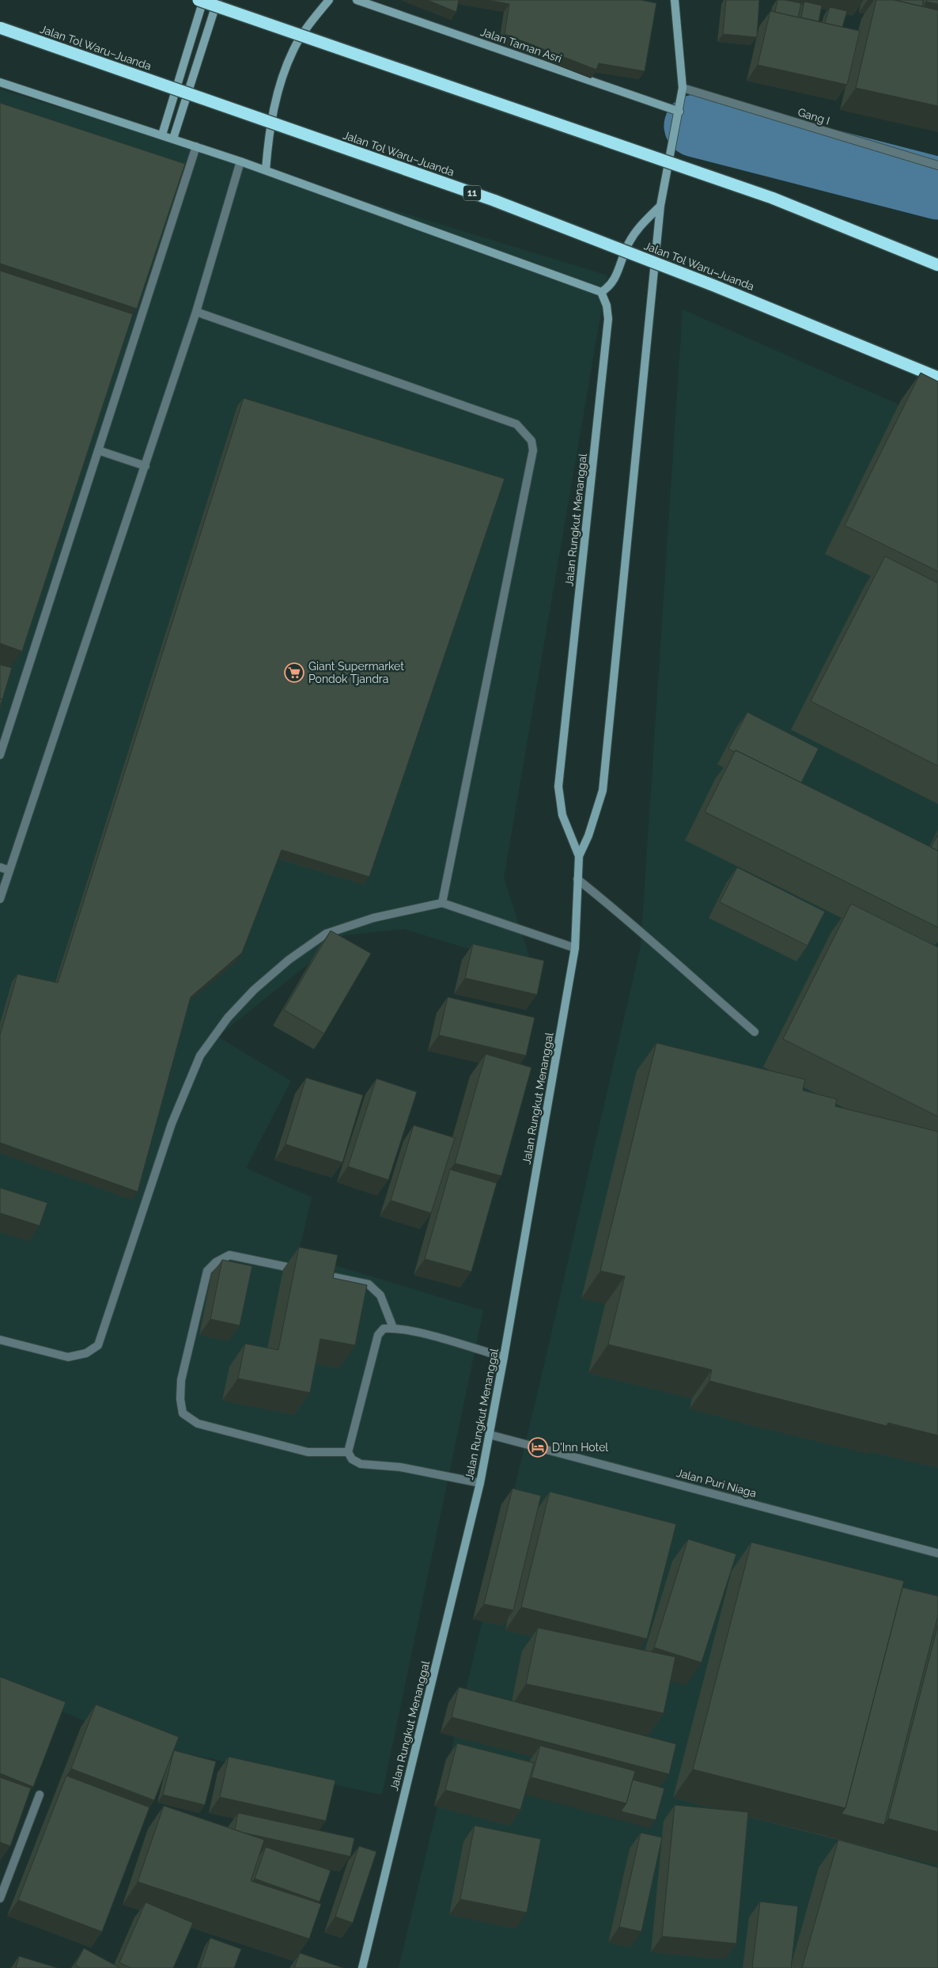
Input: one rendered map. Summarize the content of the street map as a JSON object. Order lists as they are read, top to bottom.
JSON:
{
  "streets": {
    "highway": ["Jalan Tol Waru–Juanda", "11"],
    "main road": ["Jalan Taman Asri", "Jalan Rungkut Menanggal"],
    "street": ["Gang I", "Jalan Puri Niaga"]
  },
  "crossings": [
    ["Jalan Taman Asri", "Jalan Rungkut Menanggal"],
    ["Gang I", "Jalan Rungkut Menanggal"],
    ["Jalan Rungkut Menanggal", "Jalan Puri Niaga"]
  ],
  "places": {
    "supermarket": ["Giant Supermarket Pondok Tjandra"],
    "hotel": ["D'Inn Hotel"]
  }
}
